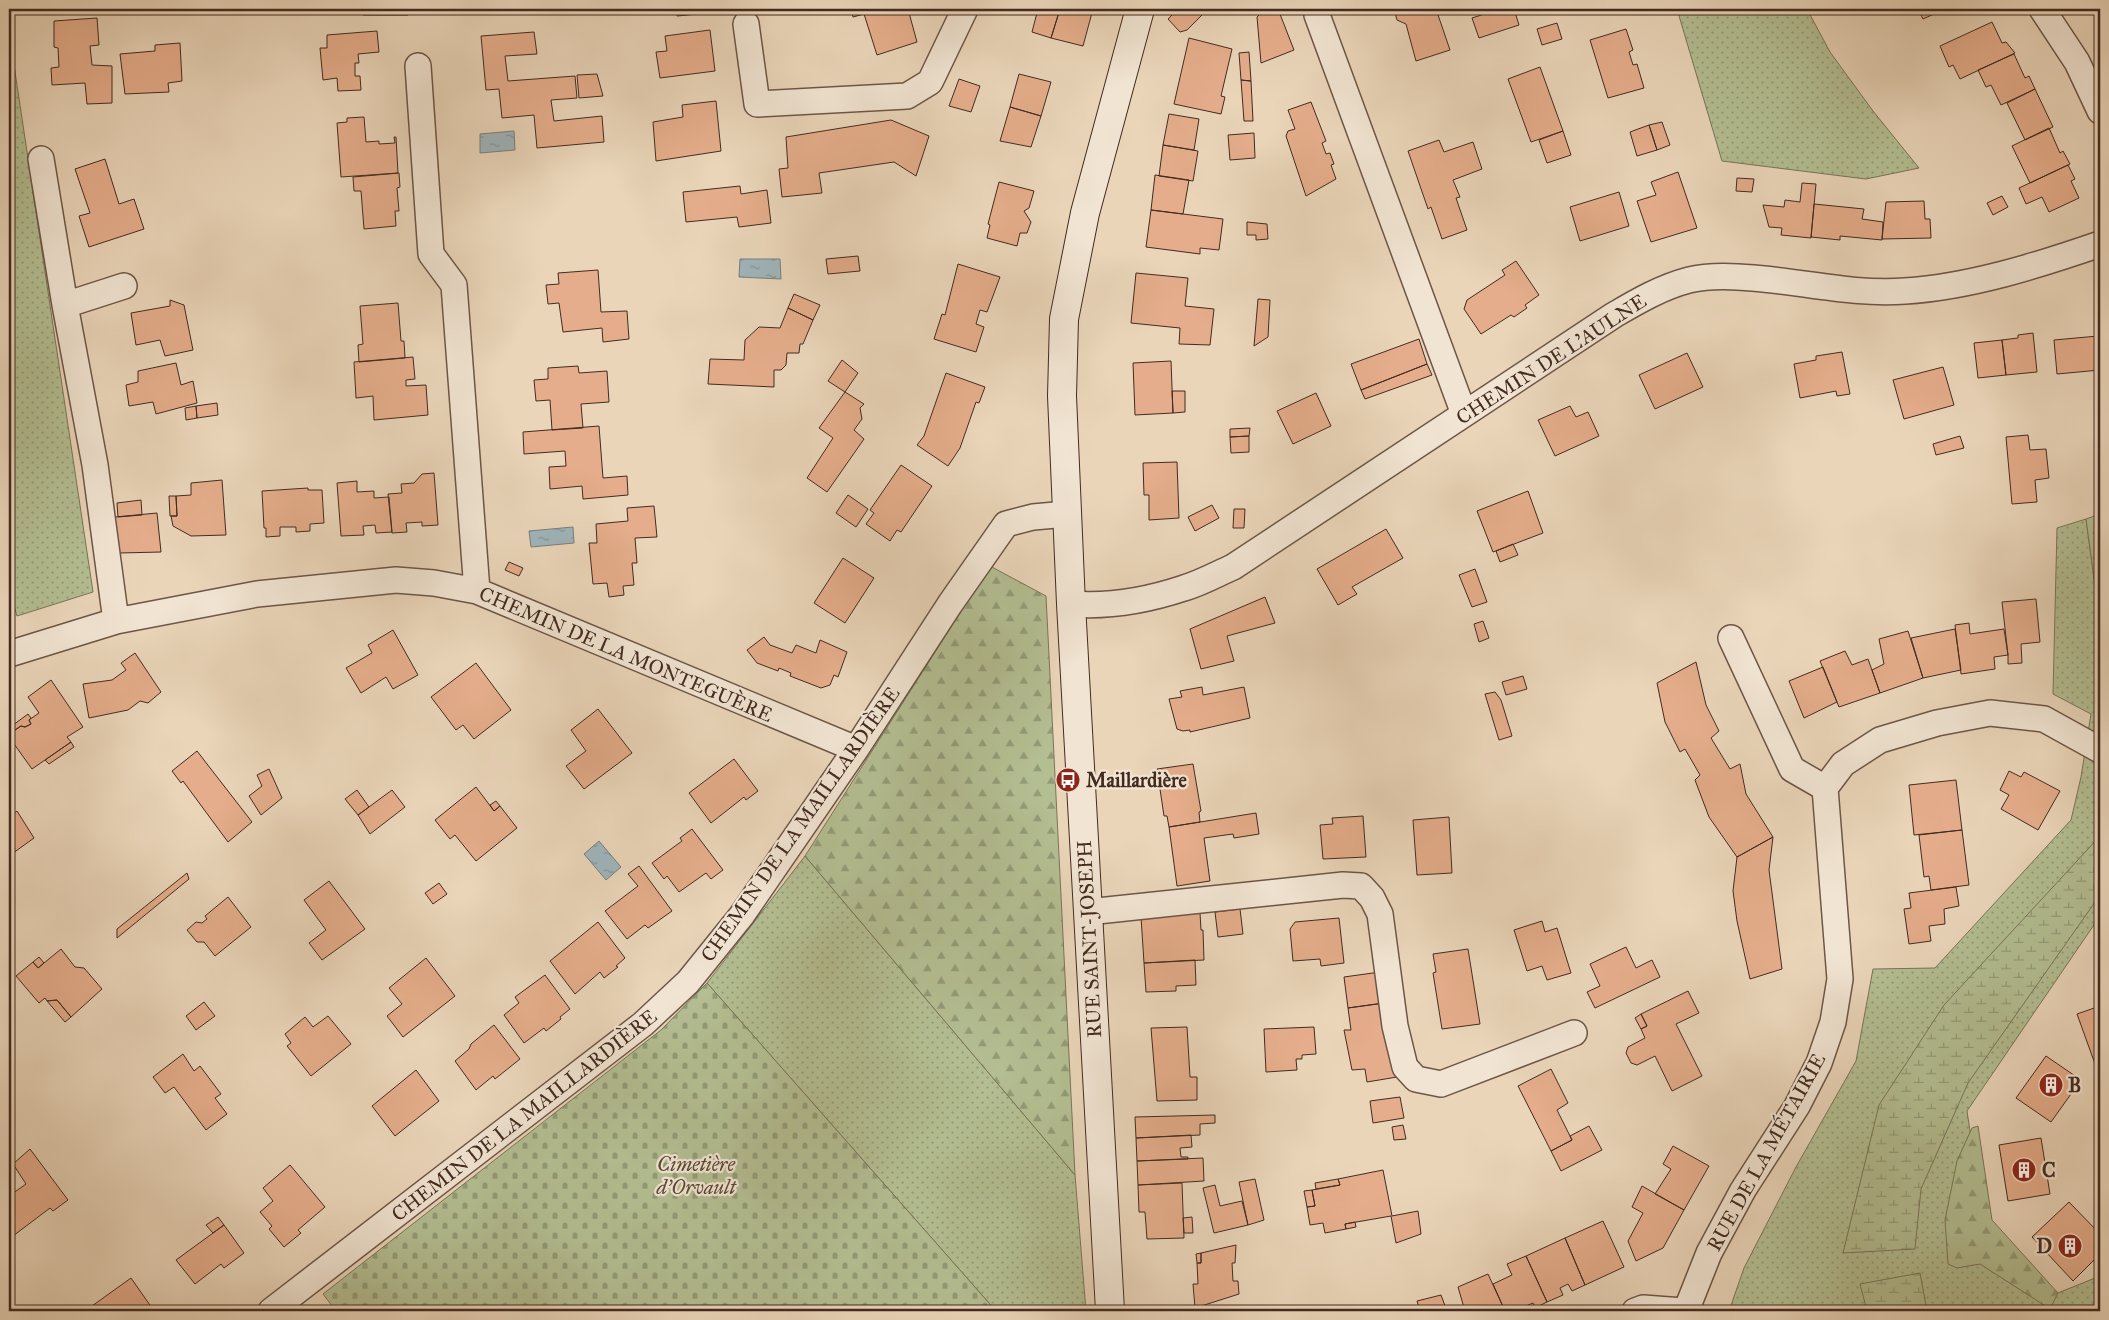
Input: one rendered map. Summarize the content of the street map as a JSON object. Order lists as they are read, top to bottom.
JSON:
{
  "streets": {
    "main road": ["RUE SAINT-JOSEPH"],
    "street": [
      "CHEMIN DE L'AULNE",
      "CHEMIN DE LA MONTEGUÈRE",
      "CHEMIN DE LA MAILLARDIÈRE",
      "RUE DE LA MÉTAIRIE"
    ]
  },
  "crossings": [
    ["CHEMIN DE L'AULNE", "RUE SAINT-JOSEPH"],
    ["CHEMIN DE LA MONTEGUÈRE", "CHEMIN DE LA MAILLARDIÈRE"],
    ["CHEMIN DE LA MAILLARDIÈRE", "RUE SAINT-JOSEPH"]
  ],
  "parks": ["Cimetière d'Orvault"],
  "places": {
    "bus stop": ["Maillardière"],
    "building": ["B", "C", "D"]
  }
}
